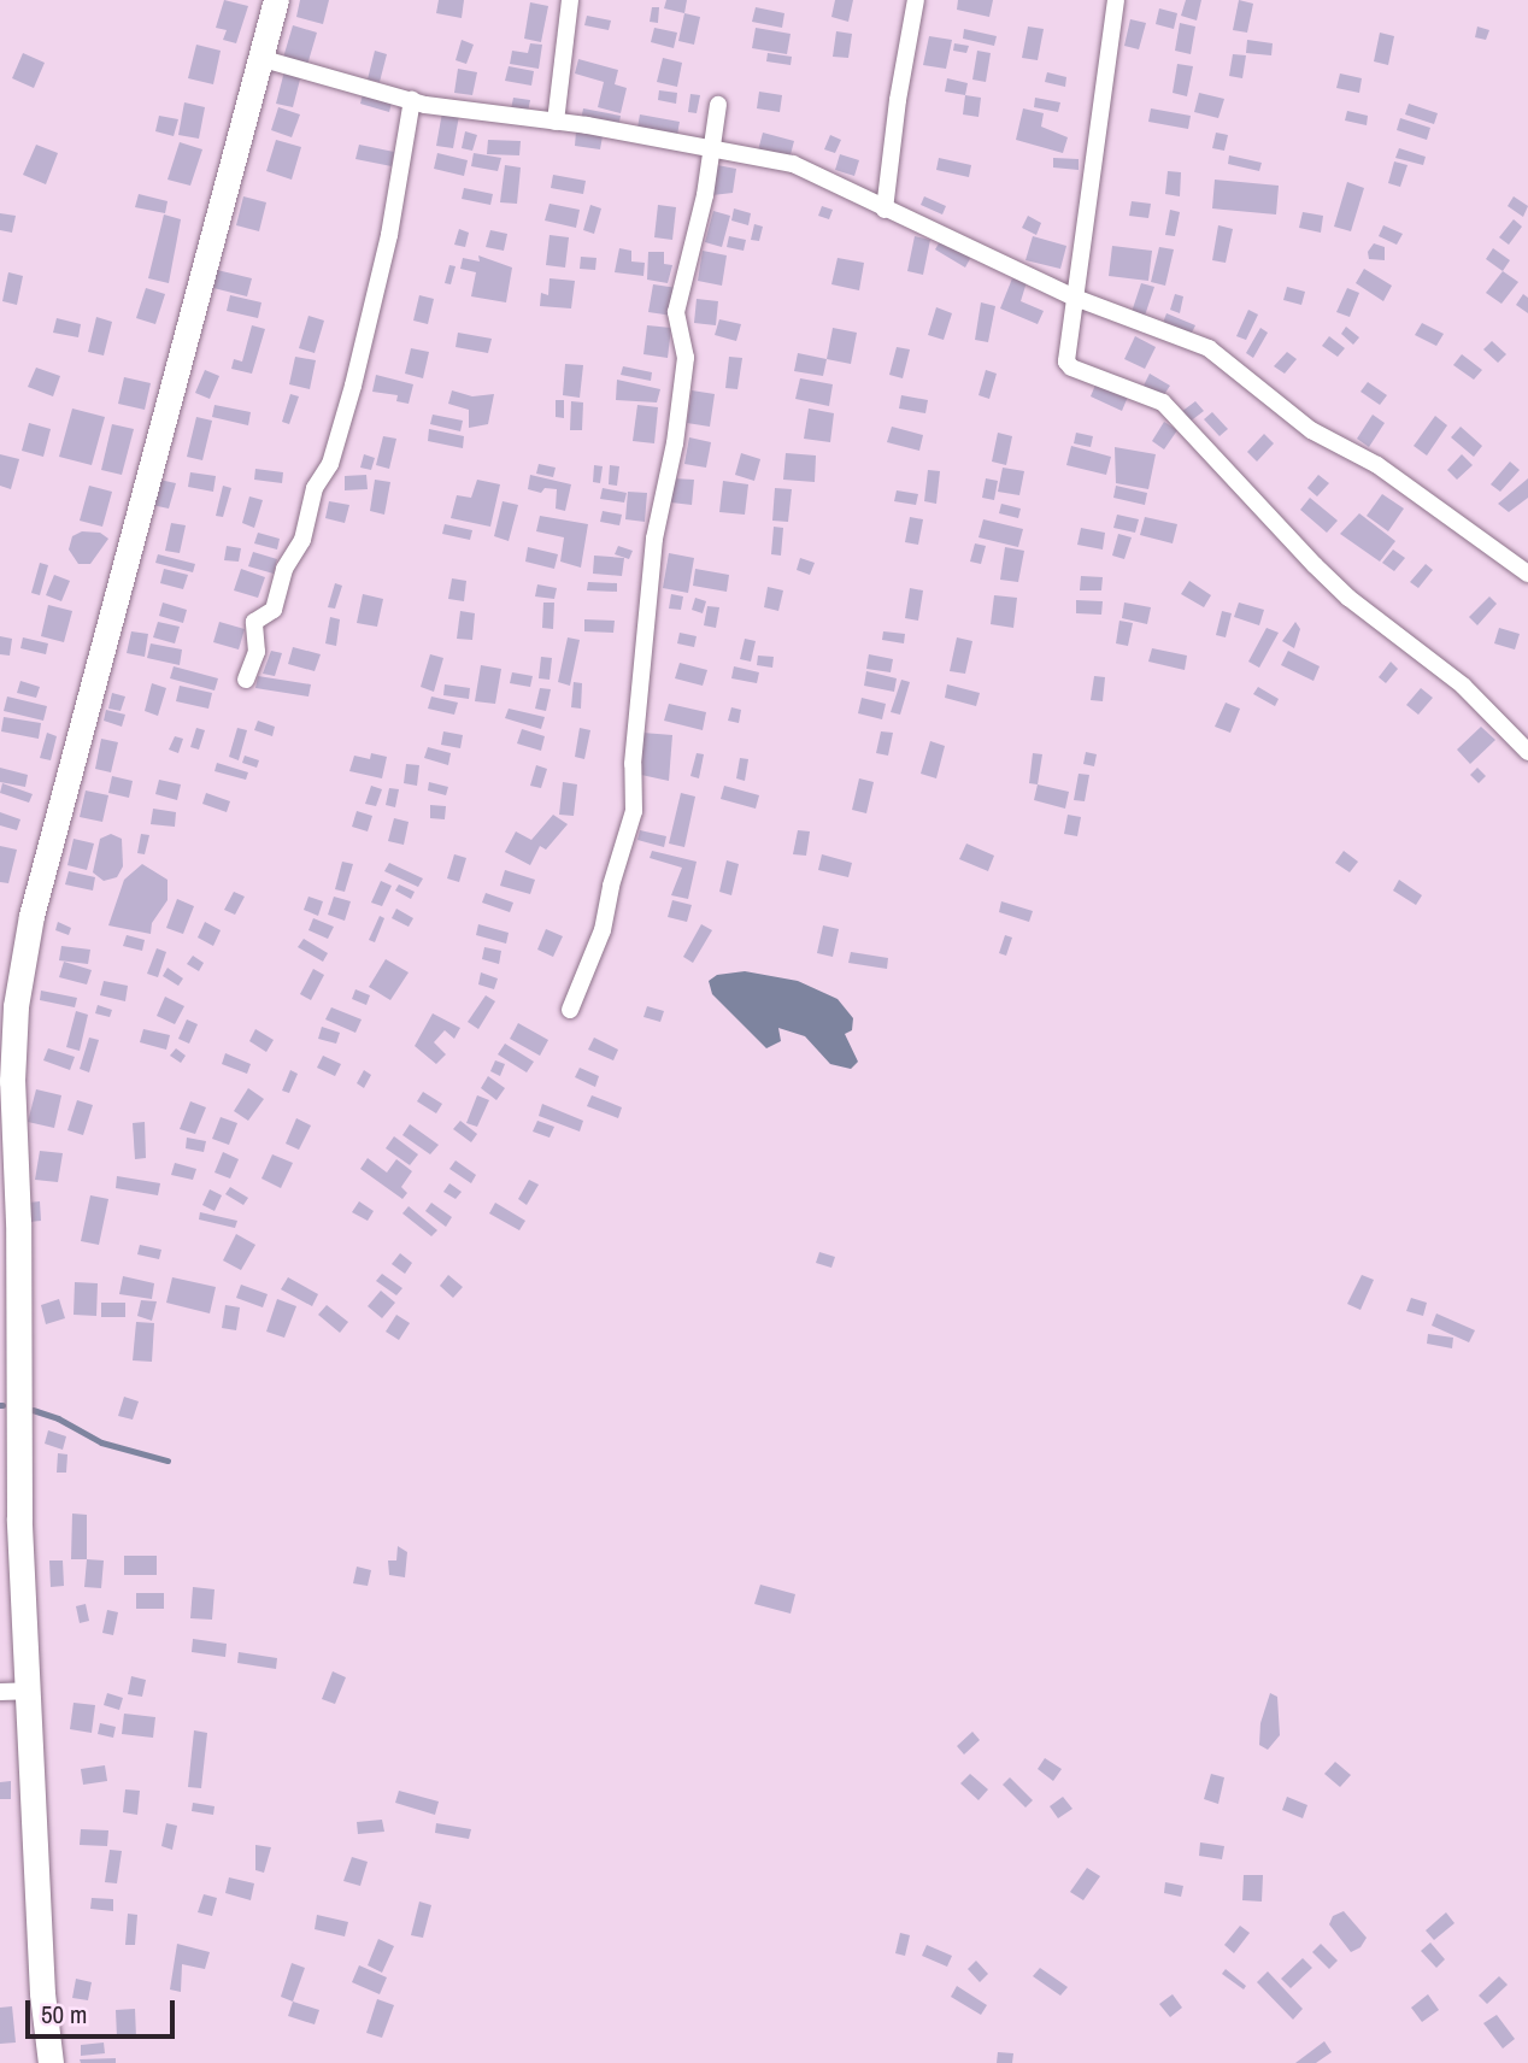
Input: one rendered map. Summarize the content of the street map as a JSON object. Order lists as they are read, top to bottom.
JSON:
{
  "scale_bar": "50 m"
}
